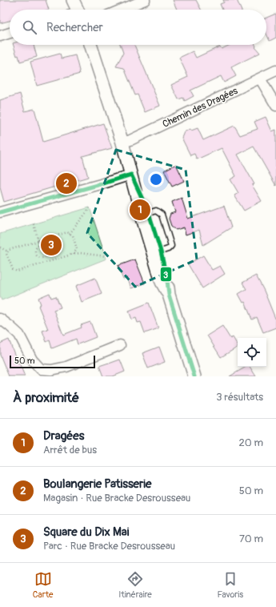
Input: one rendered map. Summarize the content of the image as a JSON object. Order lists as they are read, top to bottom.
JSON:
{
  "streets": {
    "street": ["Chemin des Dragées"]
  },
  "lines": ["transit line 3"],
  "scale_bar": "50 m",
  "page": {
    "search": "Rechercher",
    "pins": ["2", "1", "3"],
    "scale": "50 m",
    "heading": ["À proximité", "3 résultats"],
    "list": [
      {
        "mark": "1",
        "name": "Dragées",
        "note": "Arrêt de bus",
        "value": "20 m"
      },
      {
        "mark": "2",
        "name": "Boulangerie Patisserie",
        "note": "Magasin · Rue Bracke Desrousseau",
        "value": "50 m"
      },
      {
        "mark": "3",
        "name": "Square du Dix Mai",
        "note": "Parc · Rue Bracke Desrousseau",
        "value": "70 m"
      }
    ],
    "nav": ["Carte", "Itinéraire", "Favoris"]
  }
}
